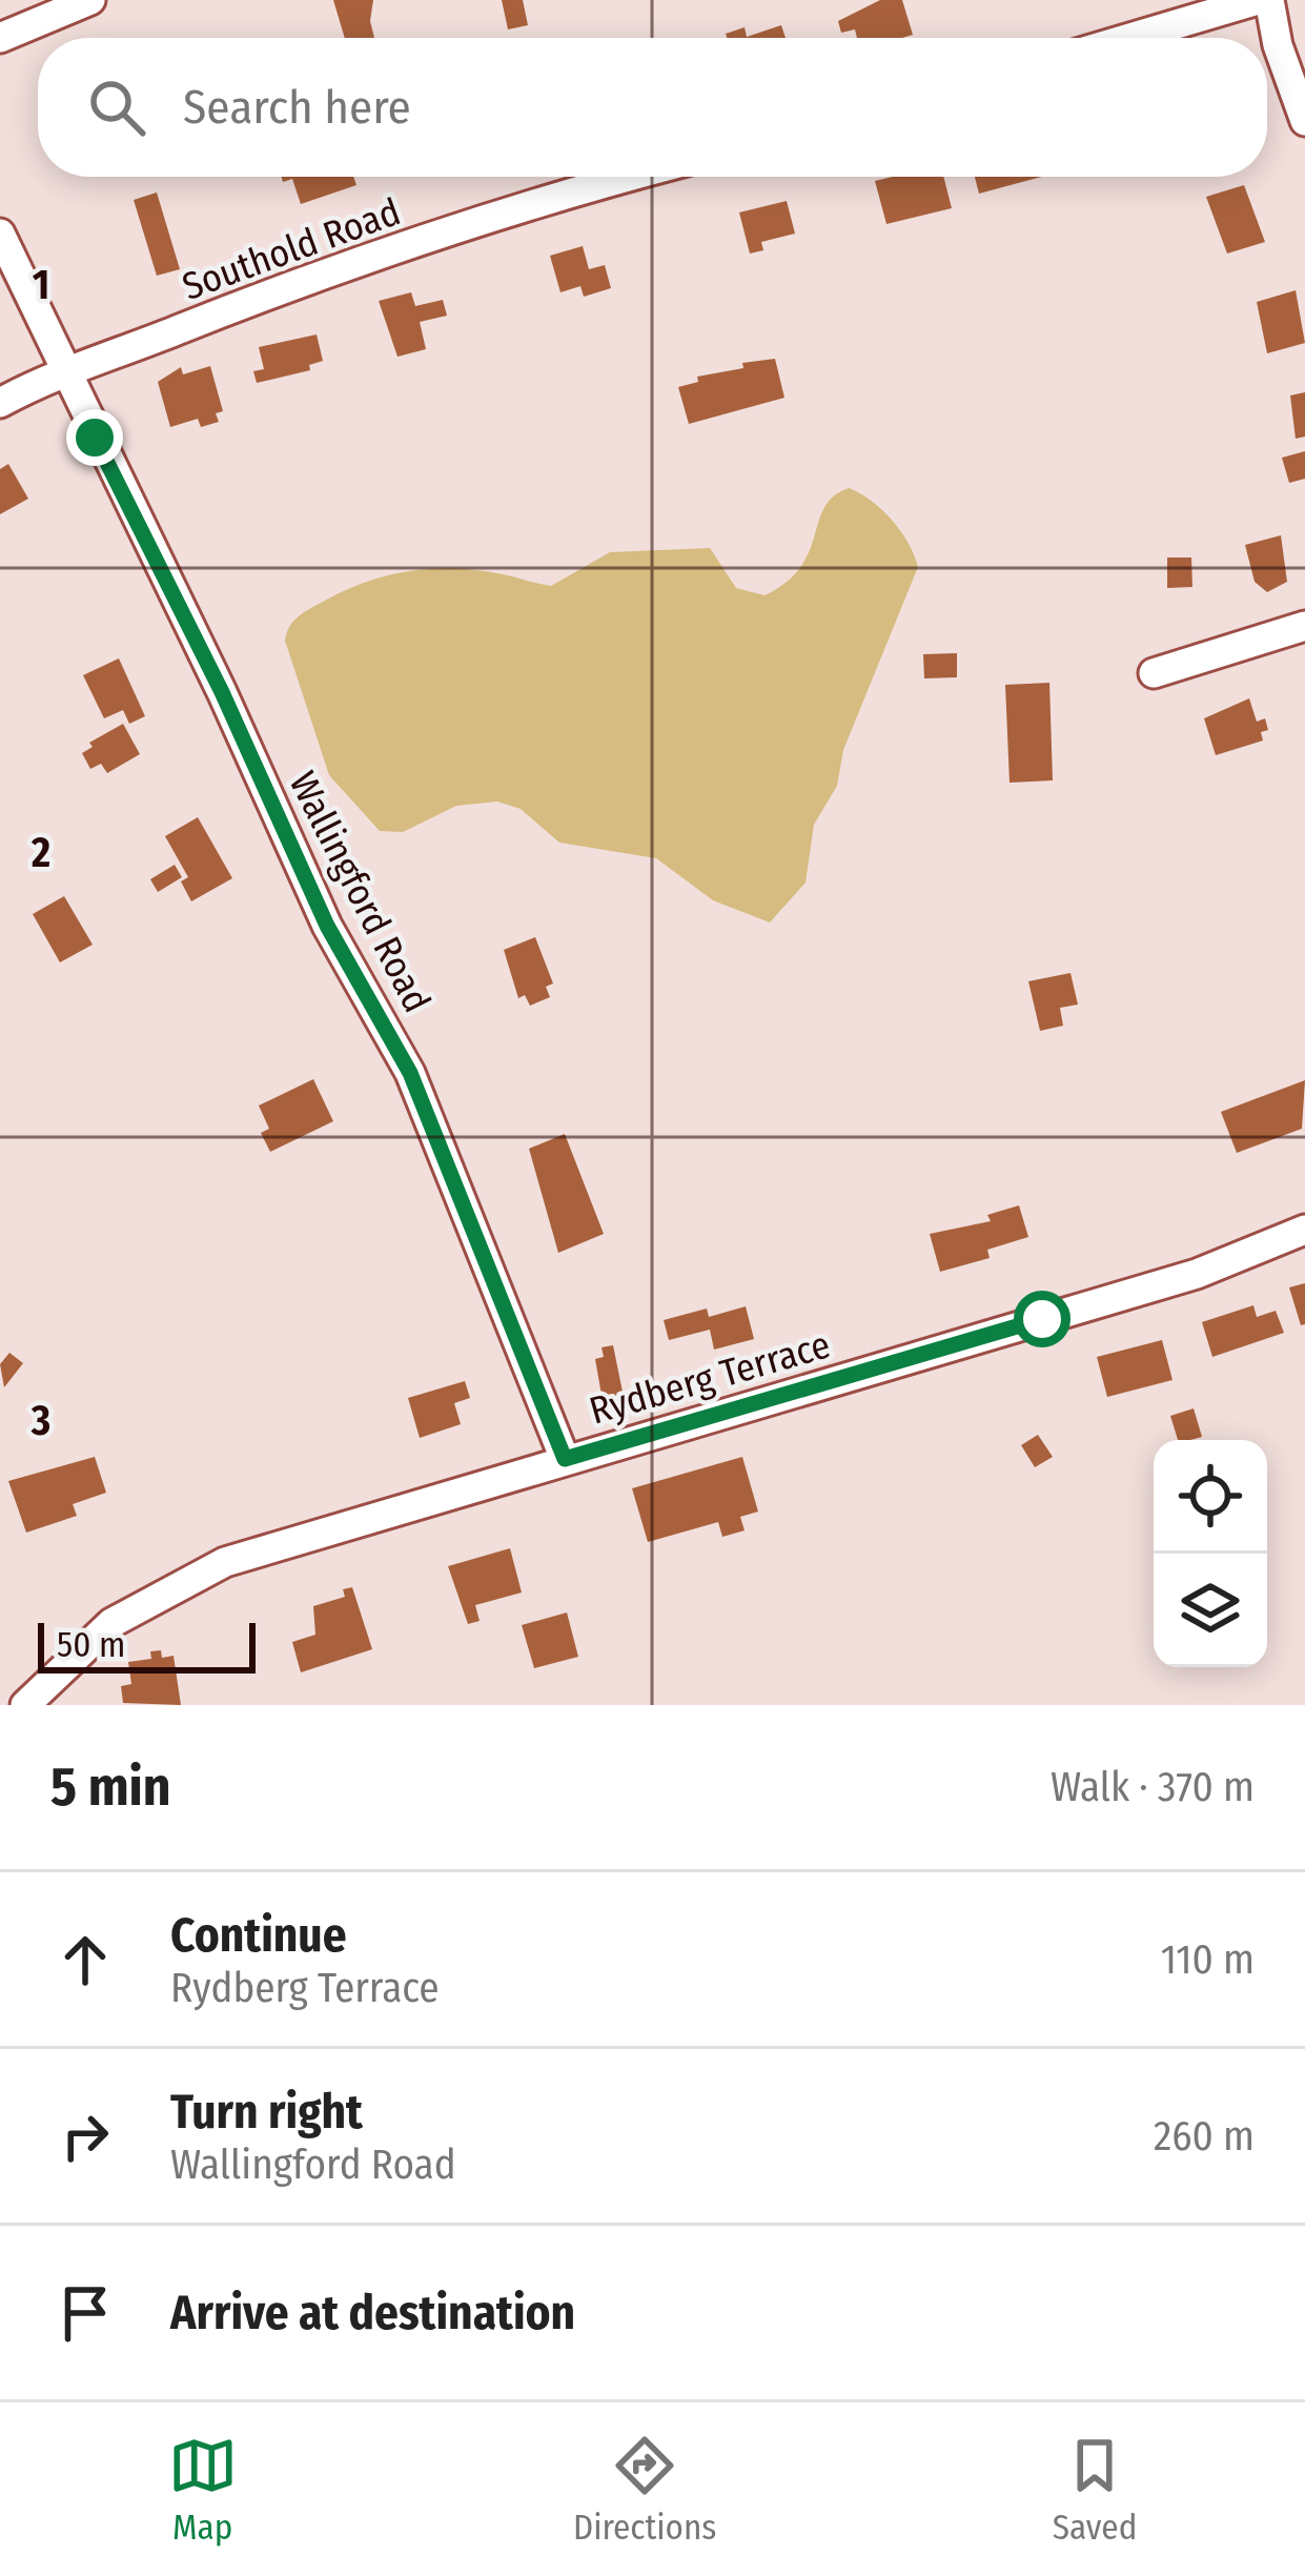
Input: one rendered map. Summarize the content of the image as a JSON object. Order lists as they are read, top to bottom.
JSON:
{
  "streets": {
    "street": ["Southold Road", "Wallingford Road", "Rydberg Terrace"]
  },
  "crossings": [
    ["Southold Road", "Wallingford Road"],
    ["Wallingford Road", "Rydberg Terrace"]
  ],
  "scale_bar": "50 m",
  "page": {
    "search": "Search here",
    "scale": "50 m",
    "heading": ["5 min", "Walk · 370 m"],
    "list": [
      ["Continue", "Rydberg Terrace", "110 m"],
      ["Turn right", "Wallingford Road", "260 m"],
      "Arrive at destination"
    ],
    "nav": ["Map", "Directions", "Saved"]
  },
  "grid": {
    "rows": ["1", "2", "3"]
  }
}
